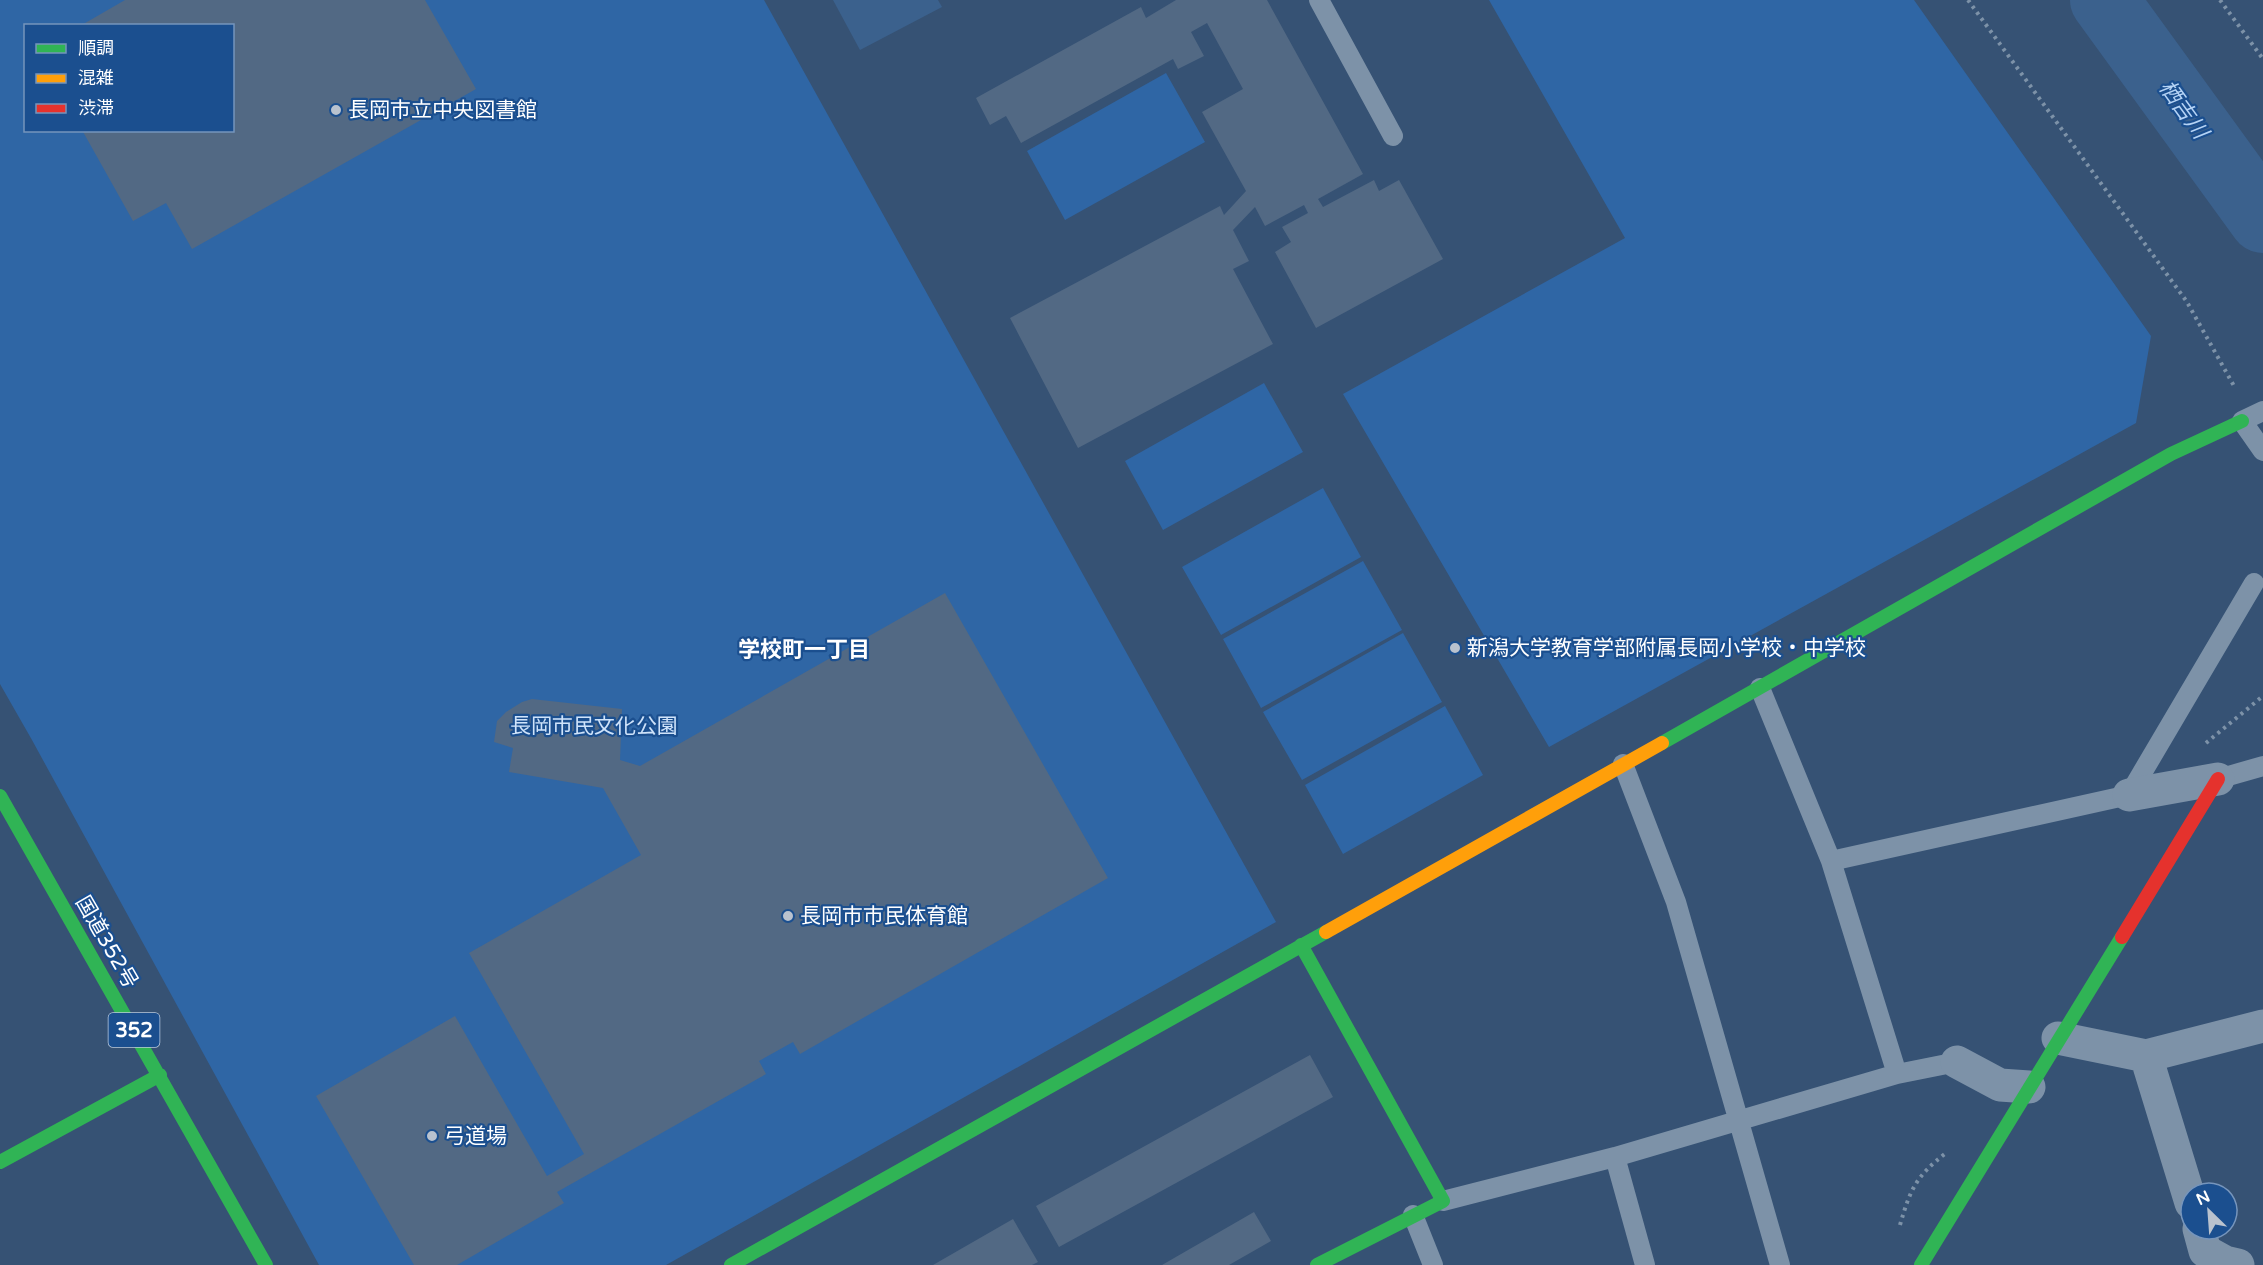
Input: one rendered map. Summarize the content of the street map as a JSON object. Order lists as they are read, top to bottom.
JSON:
{
  "streets": {
    "main road": ["国道352号", "352"]
  },
  "districts": ["学校町一丁目"],
  "water": ["栖吉川"],
  "parks": ["長岡市民文化公園"],
  "places": [
    "長岡市立中央図書館",
    "新潟大学教育学部附属長岡小学校・中学校",
    "長岡市市民体育館",
    "弓道場"
  ],
  "legend": ["順調", "混雑", "渋滞"],
  "north": "top left"
}
